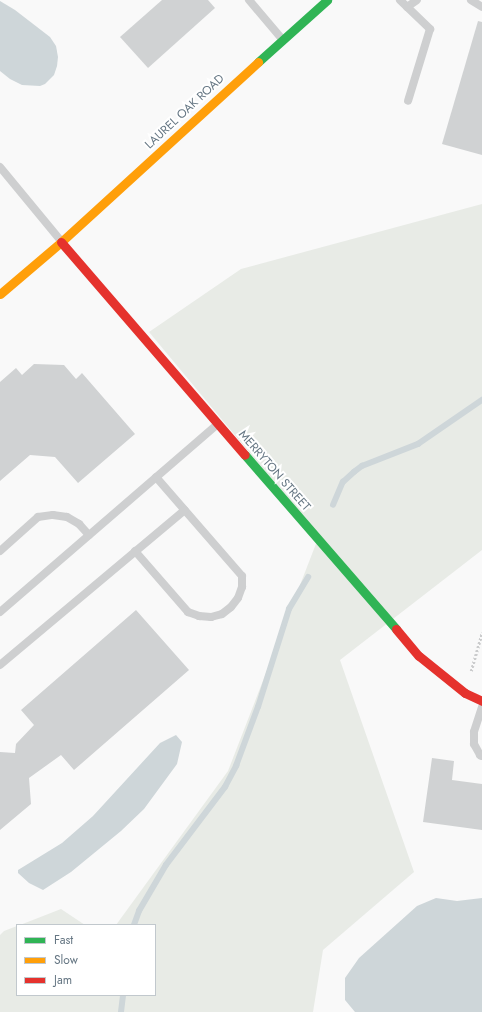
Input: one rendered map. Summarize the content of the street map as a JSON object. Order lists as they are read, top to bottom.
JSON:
{
  "streets": {
    "street": ["LAUREL OAK ROAD", "MERRYTON STREET"]
  },
  "crossings": [
    ["LAUREL OAK ROAD", "MERRYTON STREET"]
  ],
  "legend": ["Fast", "Slow", "Jam"]
}
